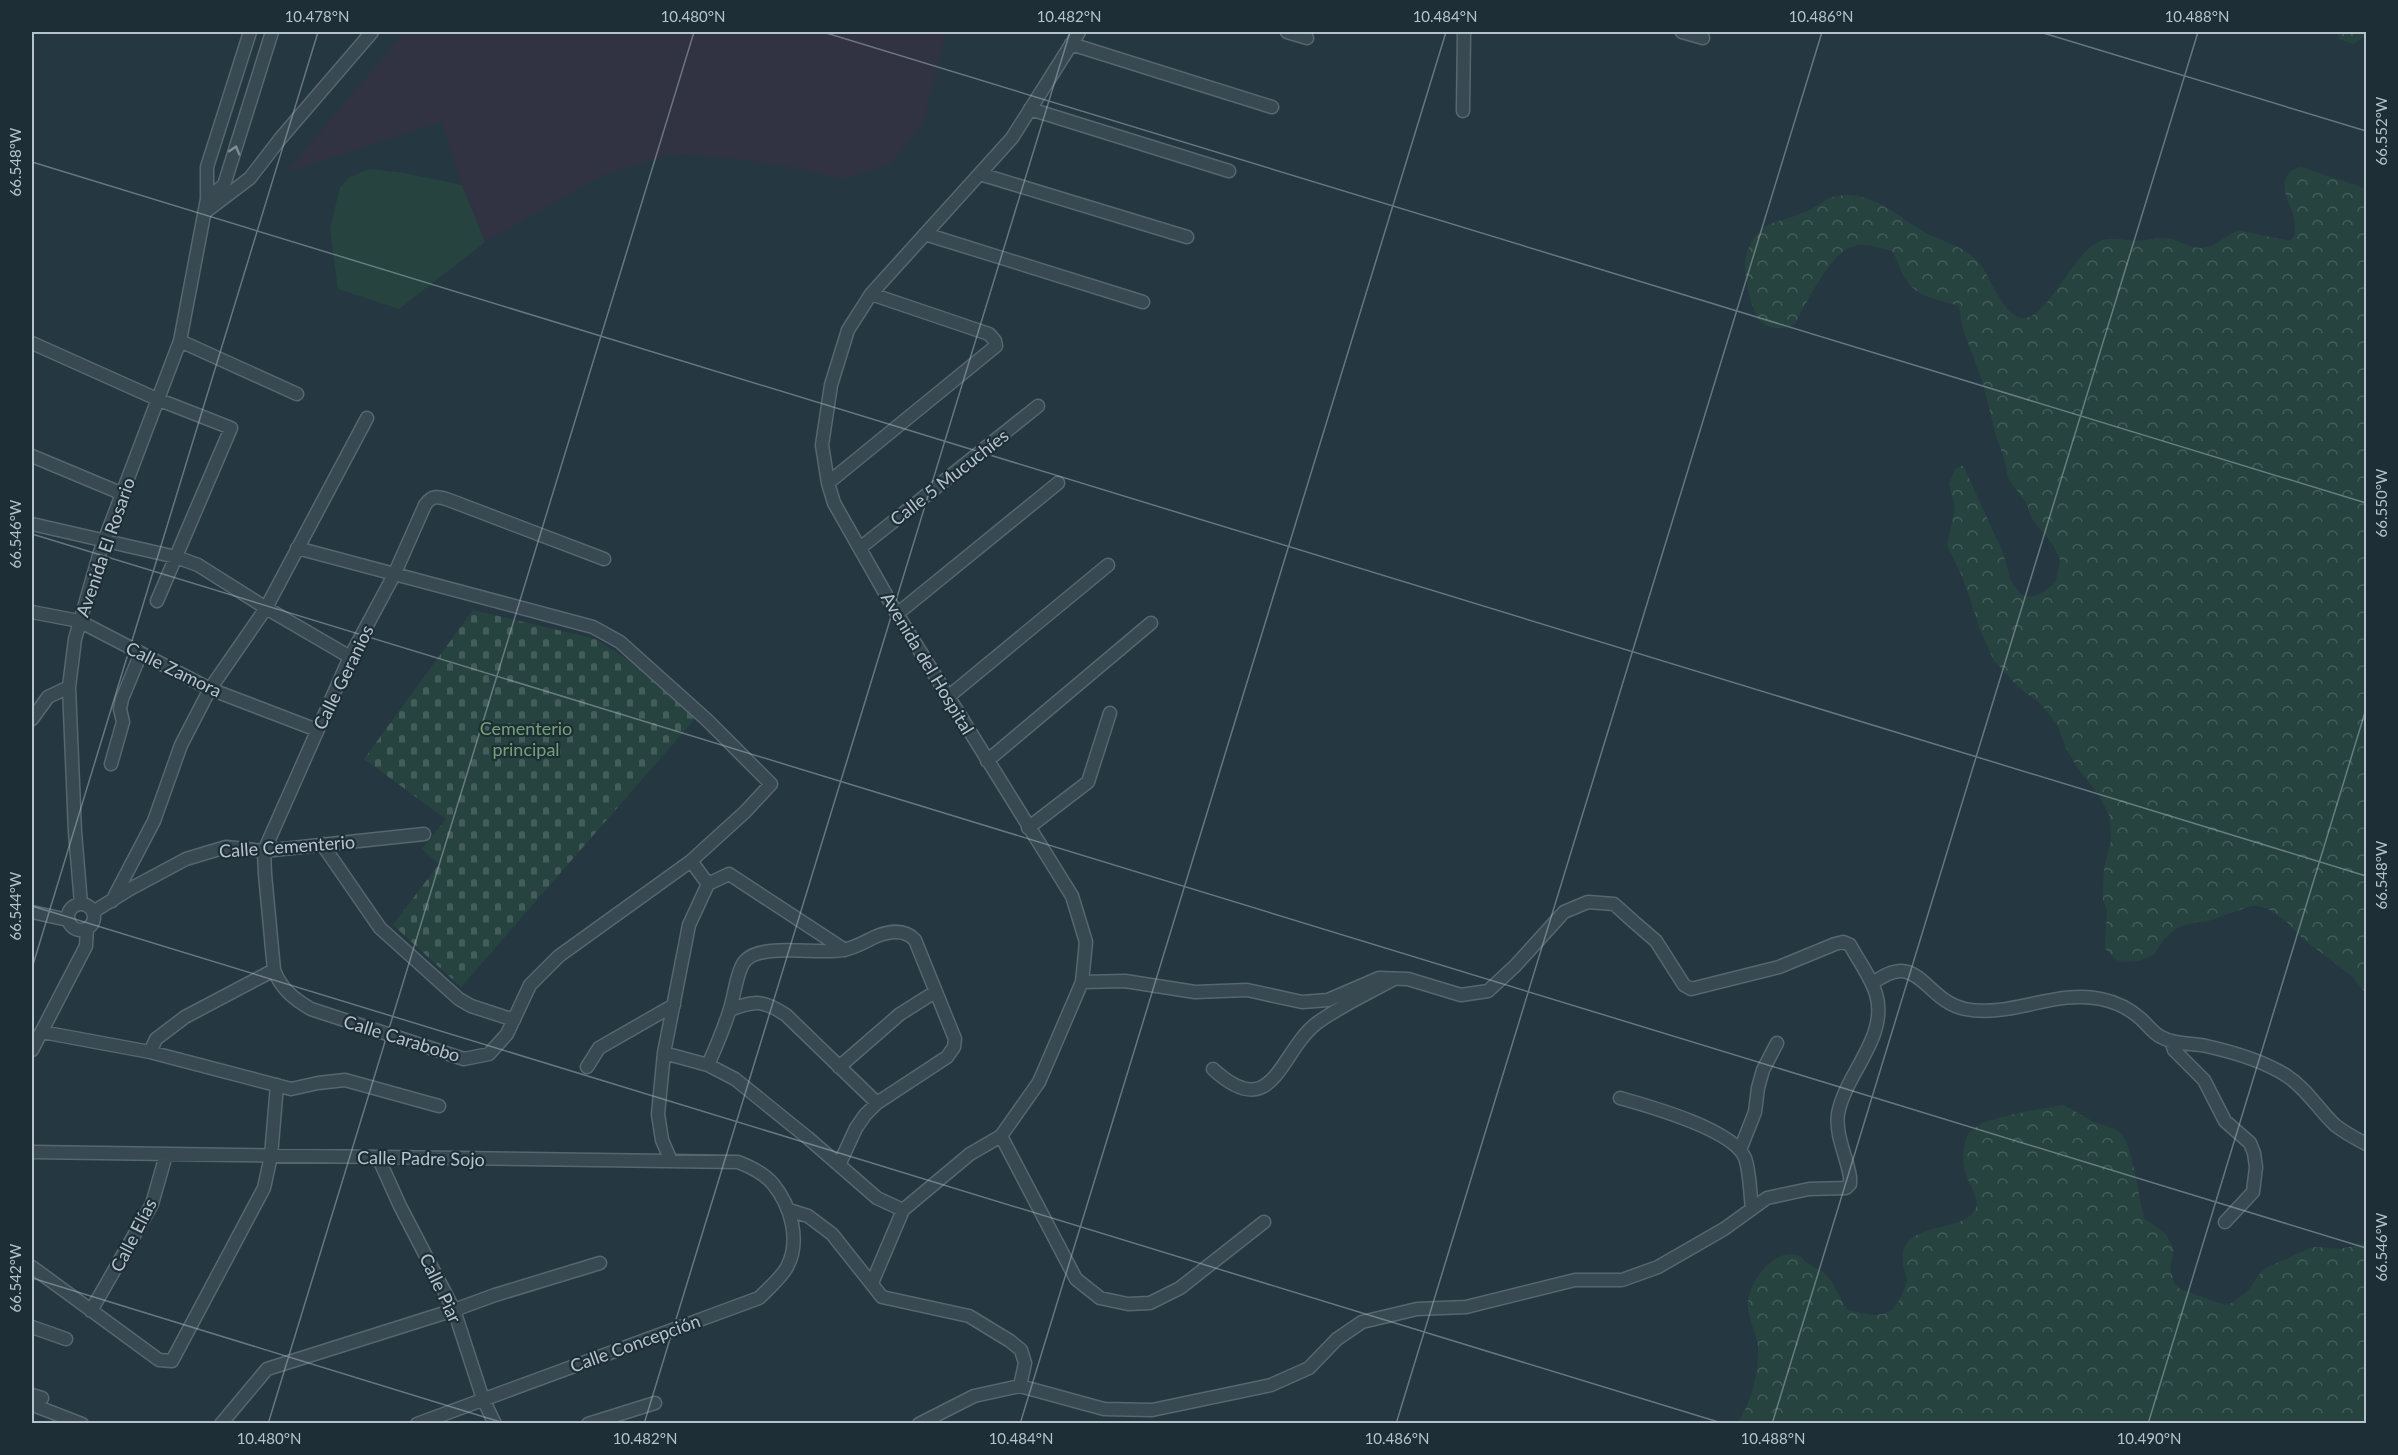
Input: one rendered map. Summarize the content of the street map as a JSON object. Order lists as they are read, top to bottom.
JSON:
{
  "streets": {
    "street": [
      "Calle 5 Mucuchíes",
      "Avenida El Rosario",
      "Avenida del Hospital",
      "Calle Zamora",
      "Calle Geranios",
      "Calle Cementerio",
      "Calle Carabobo",
      "Calle Padre Sojo",
      "Calle Elías",
      "Calle Piar",
      "Calle Concepción"
    ]
  },
  "crossings": [
    ["Calle 5 Mucuchíes", "Avenida del Hospital"],
    ["Avenida El Rosario", "Calle Zamora"],
    ["Avenida El Rosario", "Calle Cementerio"],
    ["Calle Zamora", "Calle Geranios"],
    ["Calle Geranios", "Calle Cementerio"],
    ["Calle Geranios", "Calle Carabobo"],
    ["Calle Cementerio", "Calle Carabobo"],
    ["Calle Padre Sojo", "Calle Elías"],
    ["Calle Padre Sojo", "Calle Piar"],
    ["Calle Padre Sojo", "Calle Concepción"],
    ["Calle Piar", "Calle Concepción"]
  ],
  "parks": ["Cementerio principal"],
  "coordinates": [
    "10.478°N",
    "10.480°N",
    "10.482°N",
    "10.484°N",
    "10.486°N",
    "10.488°N",
    "66.552°W",
    "66.548°W",
    "66.550°W",
    "66.546°W",
    "66.544°W",
    "66.542°W",
    "10.490°N"
  ]
}
